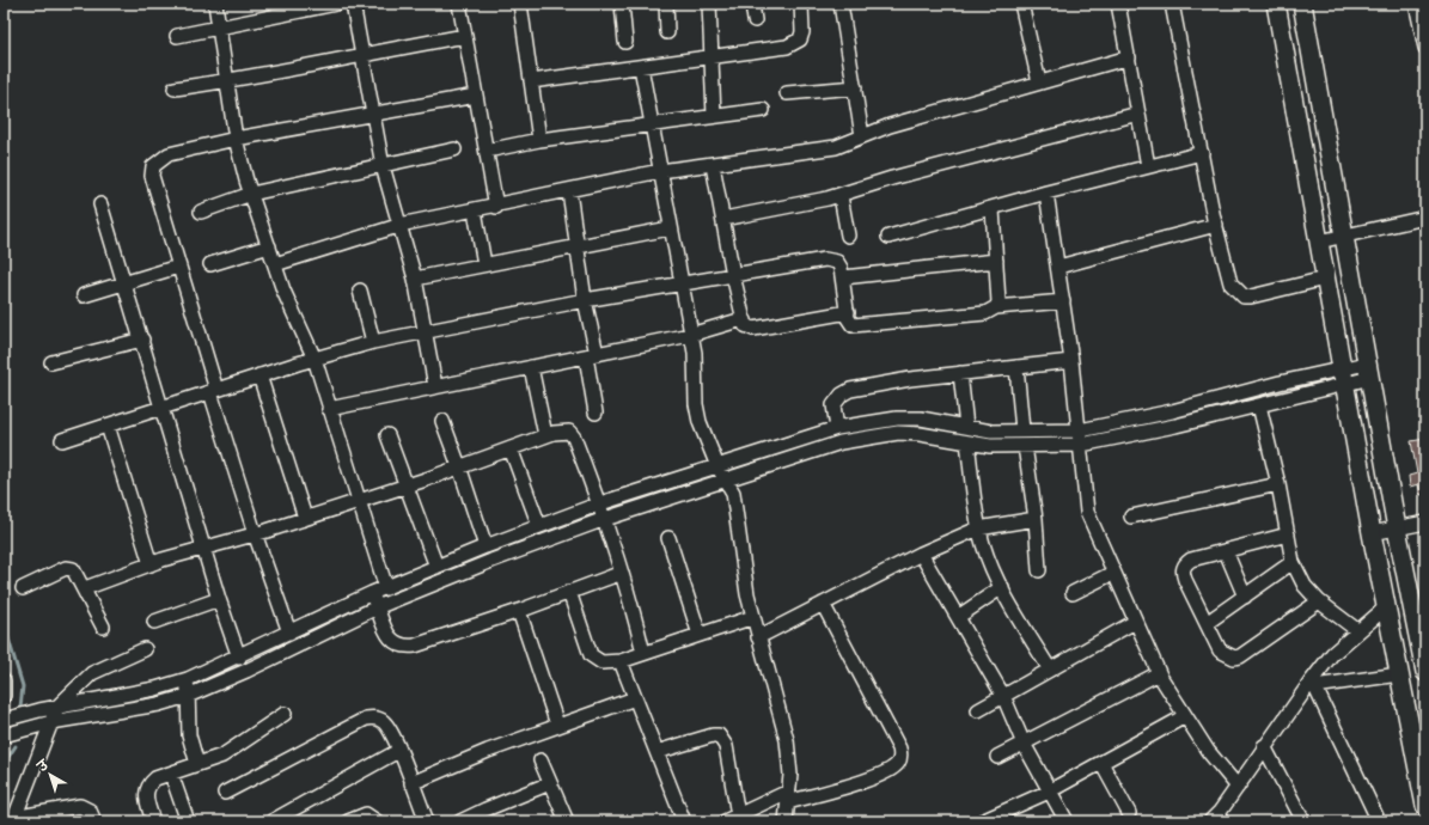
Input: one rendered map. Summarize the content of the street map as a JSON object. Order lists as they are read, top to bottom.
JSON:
{
  "north": "top left"
}
